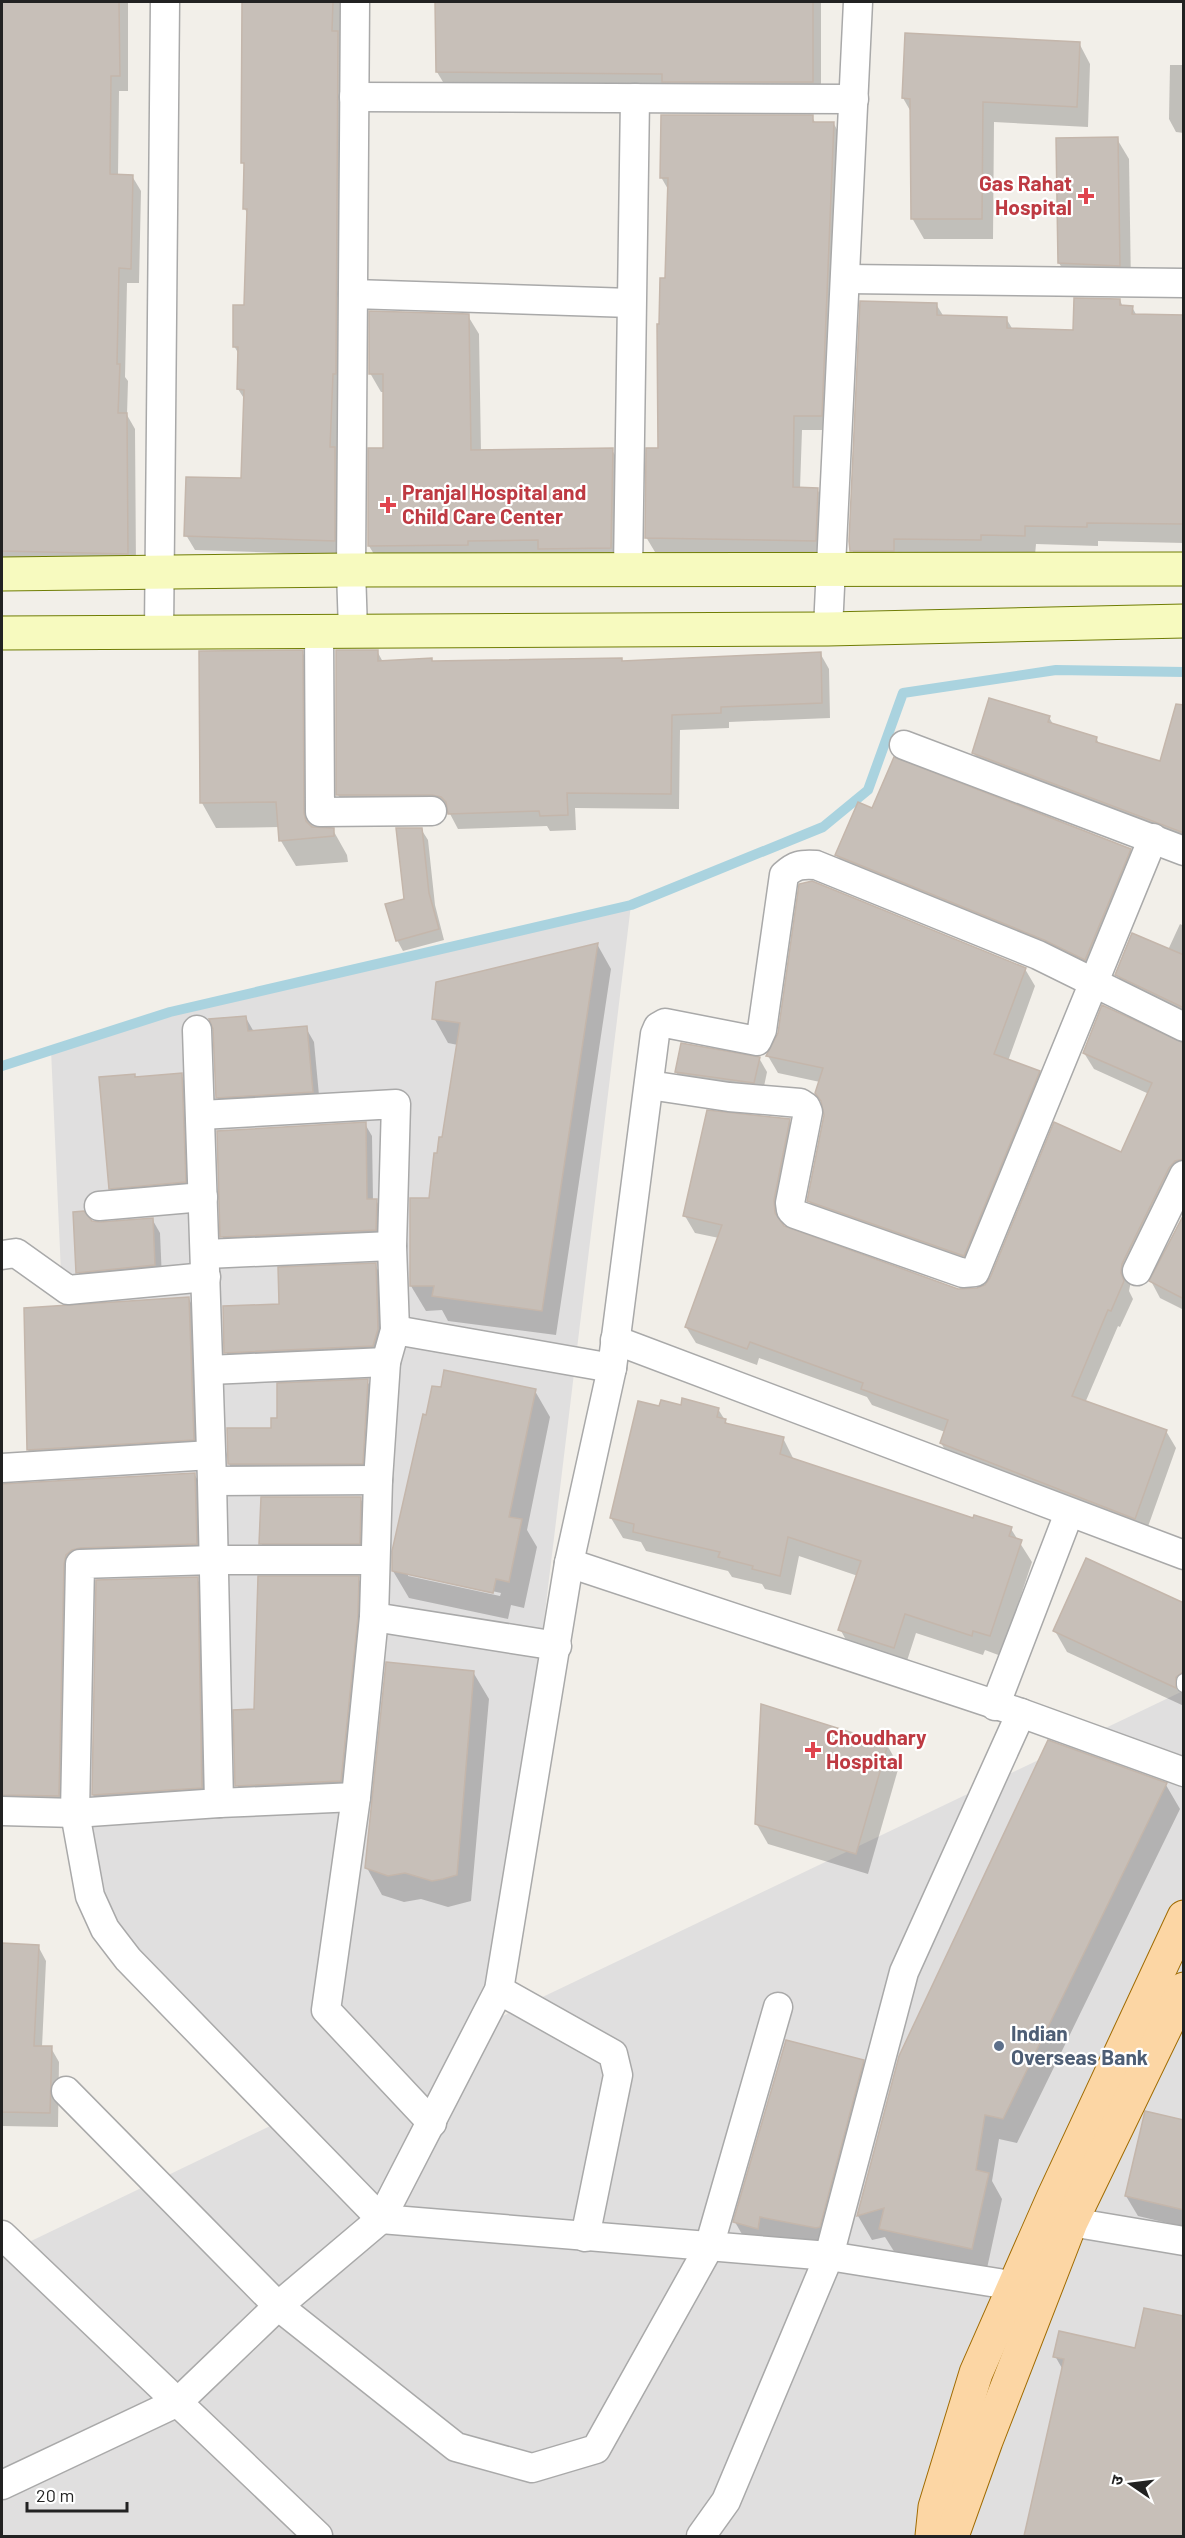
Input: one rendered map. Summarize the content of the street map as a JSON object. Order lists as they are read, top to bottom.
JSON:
{
  "places": {
    "health": ["Gas Rahat Hospital", "Pranjal Hospital and Child Care Center", "Choudhary Hospital"],
    "other": ["Indian Overseas Bank"]
  },
  "scale_bar": "20 m",
  "north": "left"
}
